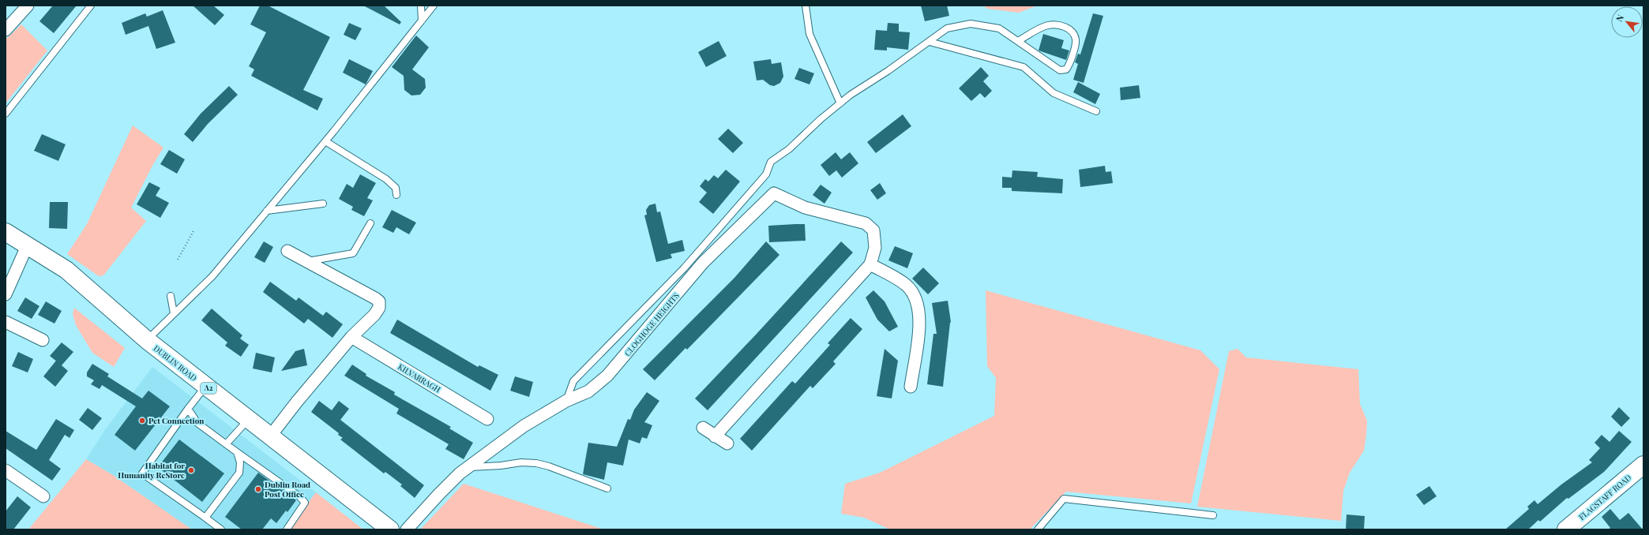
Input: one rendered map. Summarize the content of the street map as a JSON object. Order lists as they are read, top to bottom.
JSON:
{
  "streets": {
    "main road": ["DUBLIN ROAD", "A2", "FLAGSTAFF ROAD"],
    "street": ["CLOGHOGE HEIGHTS", "KILVARRAGH"]
  },
  "places": ["Pet Connection", "Habitat for Humanity ReStore", "Dublin Road Post Office"],
  "north": "top left"
}
